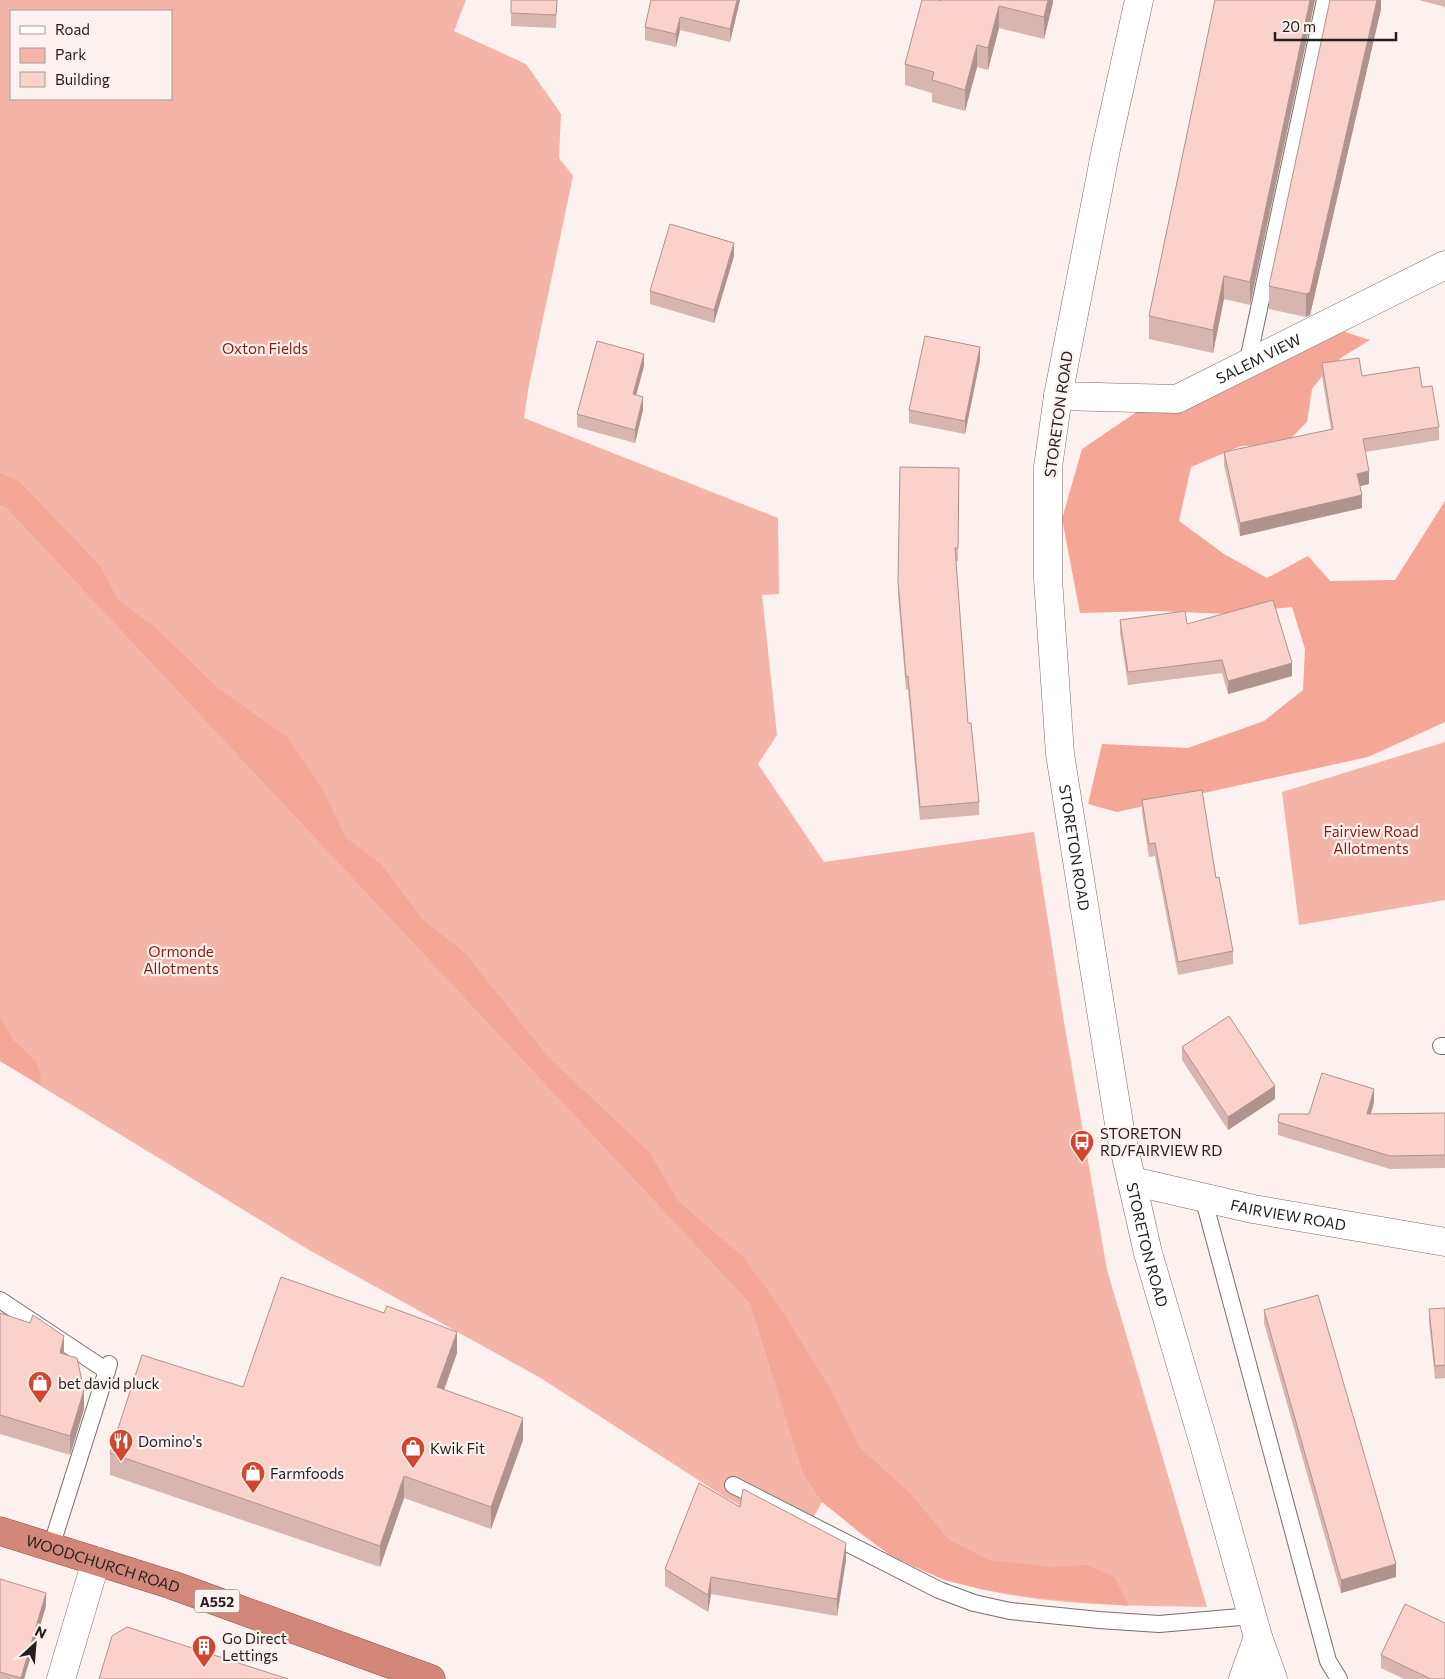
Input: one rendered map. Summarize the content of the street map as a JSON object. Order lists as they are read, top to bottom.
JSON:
{
  "streets": {
    "highway": ["WOODCHURCH ROAD", "A552"],
    "main road": ["SALEM VIEW", "STORETON ROAD", "FAIRVIEW ROAD"]
  },
  "crossings": [
    ["SALEM VIEW", "STORETON ROAD"],
    ["STORETON ROAD", "FAIRVIEW ROAD"]
  ],
  "parks": ["Oxton Fields", "Fairview Road Allotments", "Ormonde Allotments"],
  "places": {
    "bus stop": ["STORETON RD/FAIRVIEW RD"],
    "shop": ["bet david pluck", "Kwik Fit", "Farmfoods"],
    "restaurant": ["Domino's"],
    "building": ["Go Direct Lettings"]
  },
  "legend": ["Road", "Park", "Building"],
  "scale_bar": "20 m",
  "north": "top right"
}
